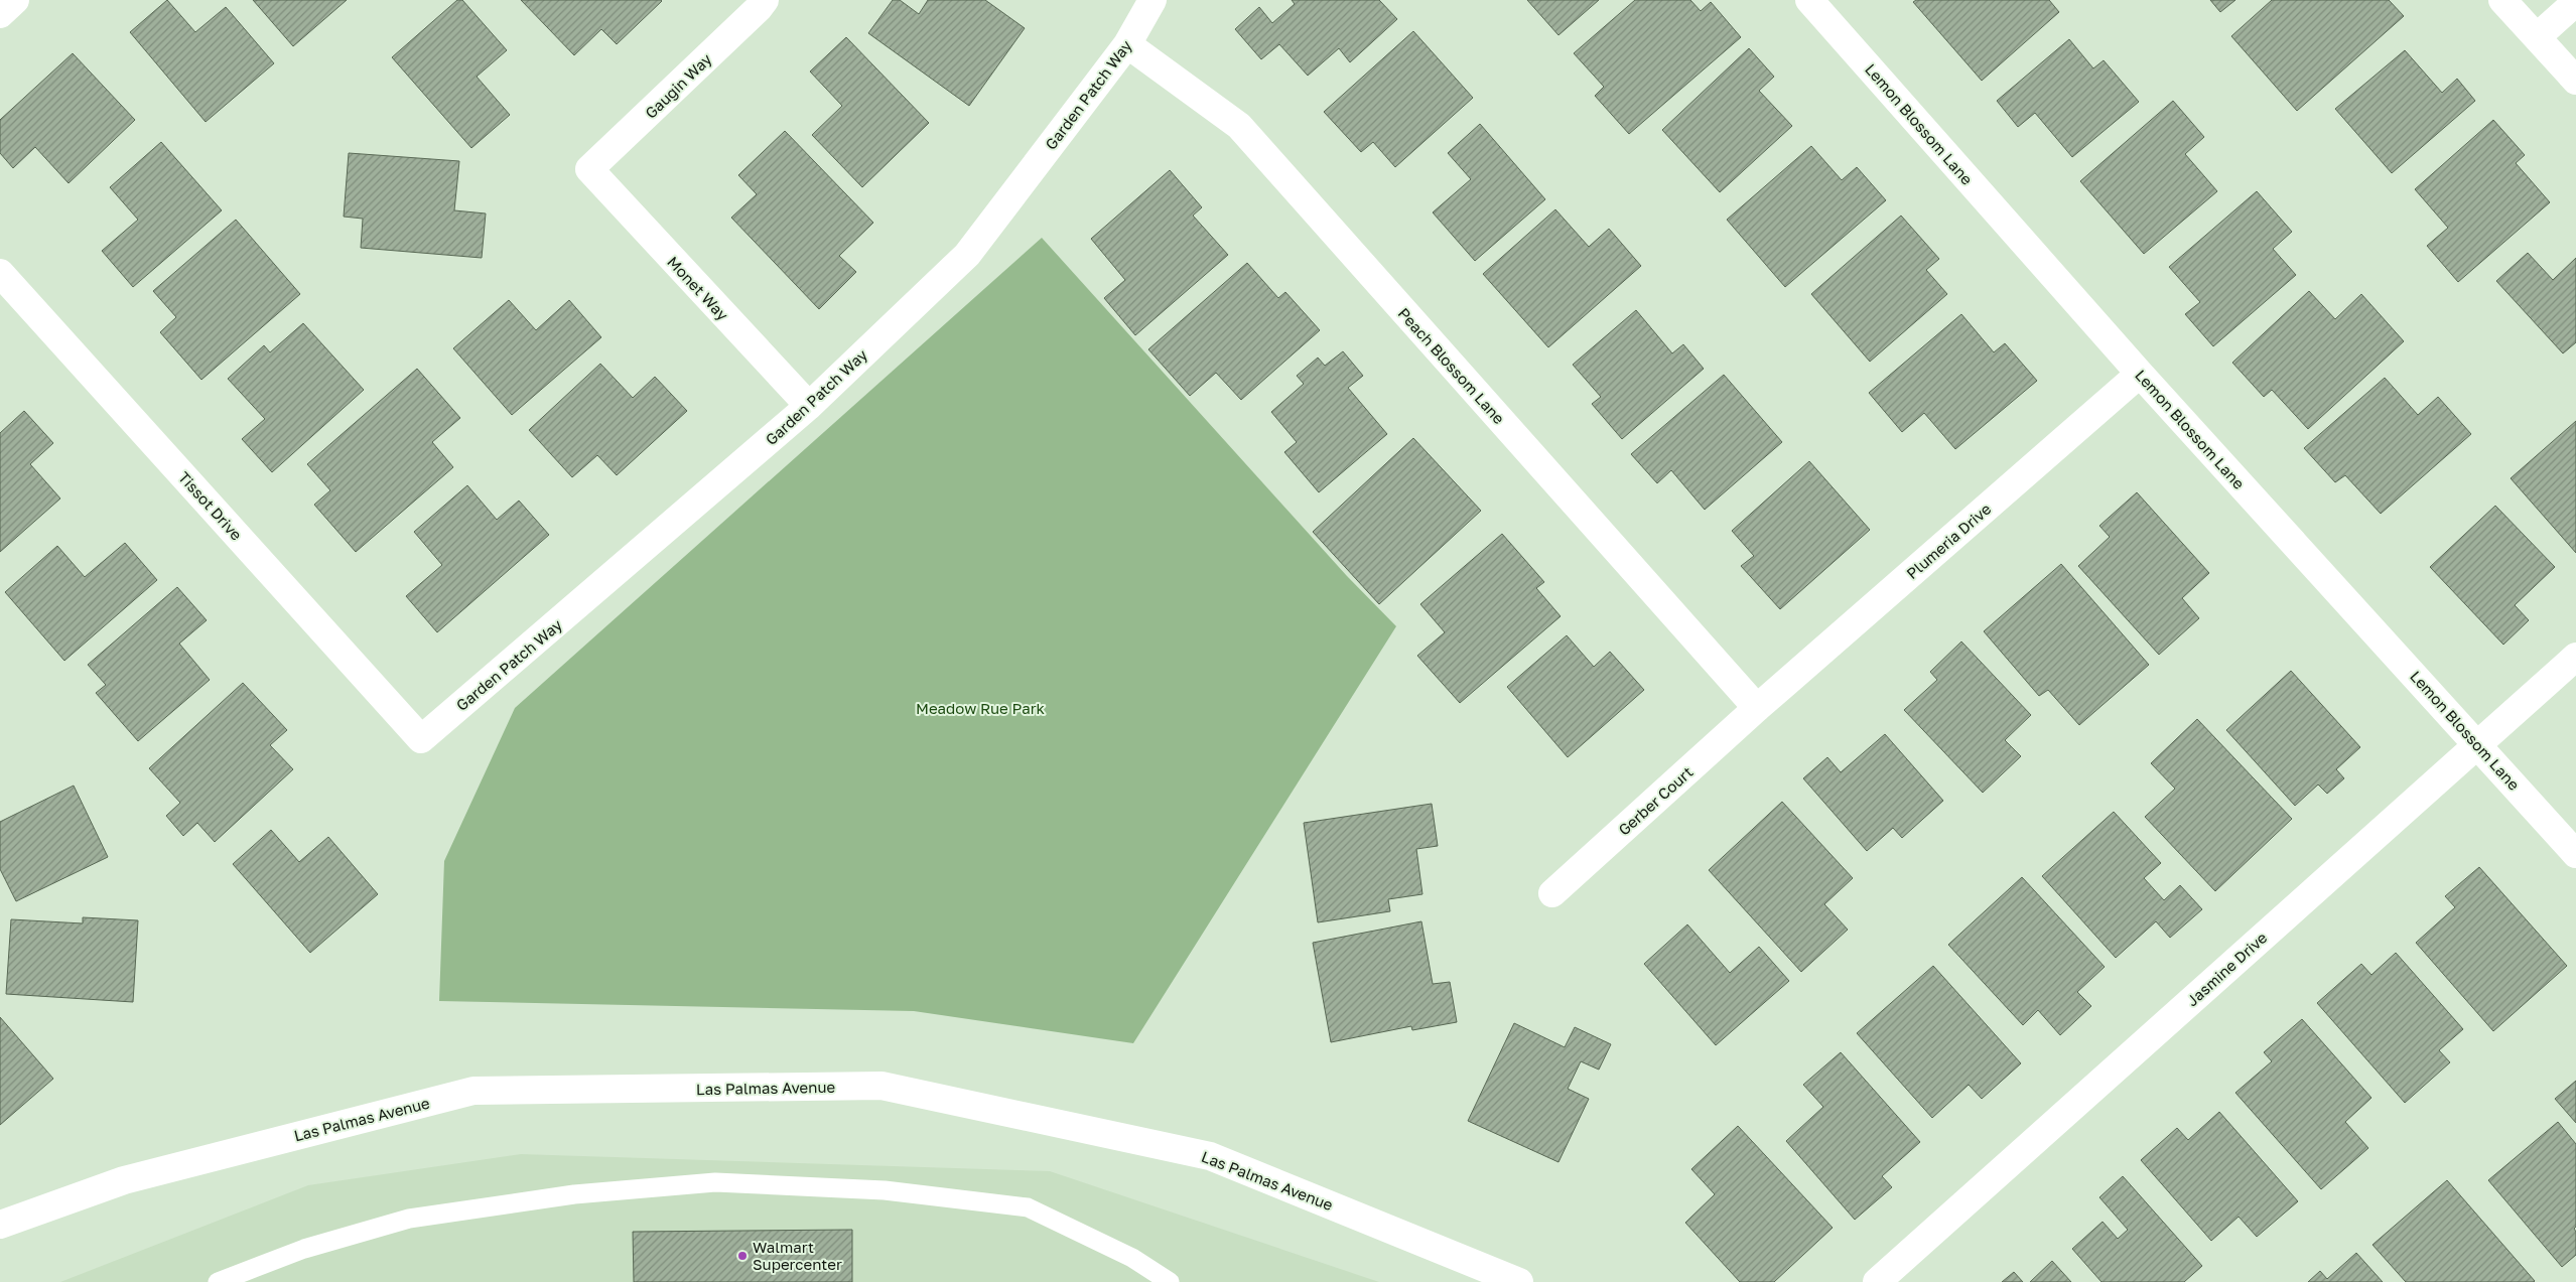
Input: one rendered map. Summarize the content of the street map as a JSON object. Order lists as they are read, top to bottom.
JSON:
{
  "streets": {
    "street": [
      "Gaugin Way",
      "Garden Patch Way",
      "Lemon Blossom Lane",
      "Monet Way",
      "Peach Blossom Lane",
      "Tissot Drive",
      "Plumeria Drive",
      "Gerber Court",
      "Jasmine Drive",
      "Las Palmas Avenue"
    ]
  },
  "crossings": [
    ["Gaugin Way", "Monet Way"],
    ["Garden Patch Way", "Monet Way"],
    ["Garden Patch Way", "Peach Blossom Lane"],
    ["Garden Patch Way", "Tissot Drive"],
    ["Lemon Blossom Lane", "Plumeria Drive"],
    ["Lemon Blossom Lane", "Jasmine Drive"],
    ["Peach Blossom Lane", "Plumeria Drive"],
    ["Peach Blossom Lane", "Gerber Court"],
    ["Plumeria Drive", "Gerber Court"]
  ],
  "parks": ["Meadow Rue Park"],
  "places": ["Walmart Supercenter"]
}
